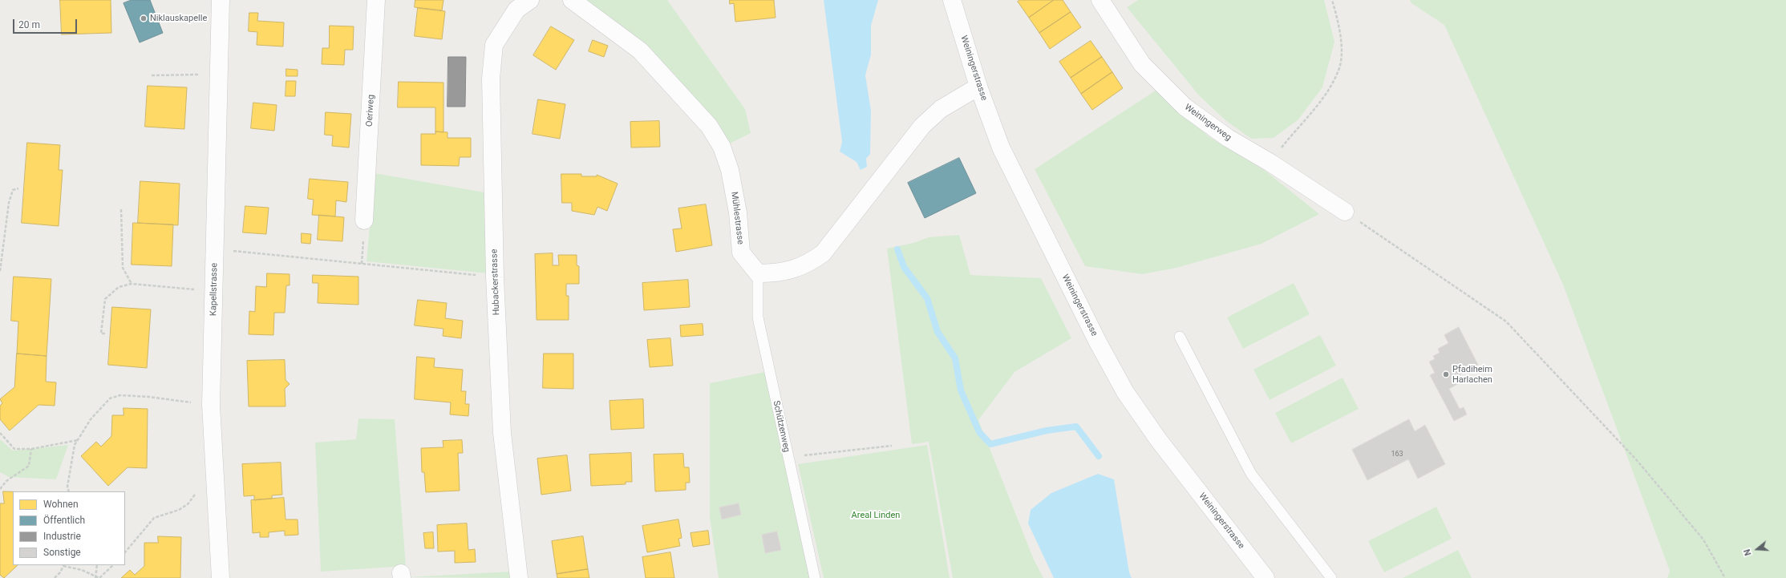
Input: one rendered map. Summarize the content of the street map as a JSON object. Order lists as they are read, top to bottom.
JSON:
{
  "streets": {
    "street": [
      "Weiningerstrasse",
      "Oeriweg",
      "Weiningerweg",
      "Mühlestrasse",
      "Hubackerstrasse",
      "Kapellstrasse"
    ],
    "lane": ["Schützenweg"]
  },
  "crossings": [
    ["Mühlestrasse", "Schützenweg"]
  ],
  "parks": ["Areal Linden"],
  "places": ["Niklauskapelle", "Pfadiheim Harlachen"],
  "house_numbers": ["163"],
  "legend": [
    "Wohnen",
    "Öffentlich",
    "Industrie",
    "Sonstige"
  ],
  "scale_bar": "20 m",
  "north": "left"
}
